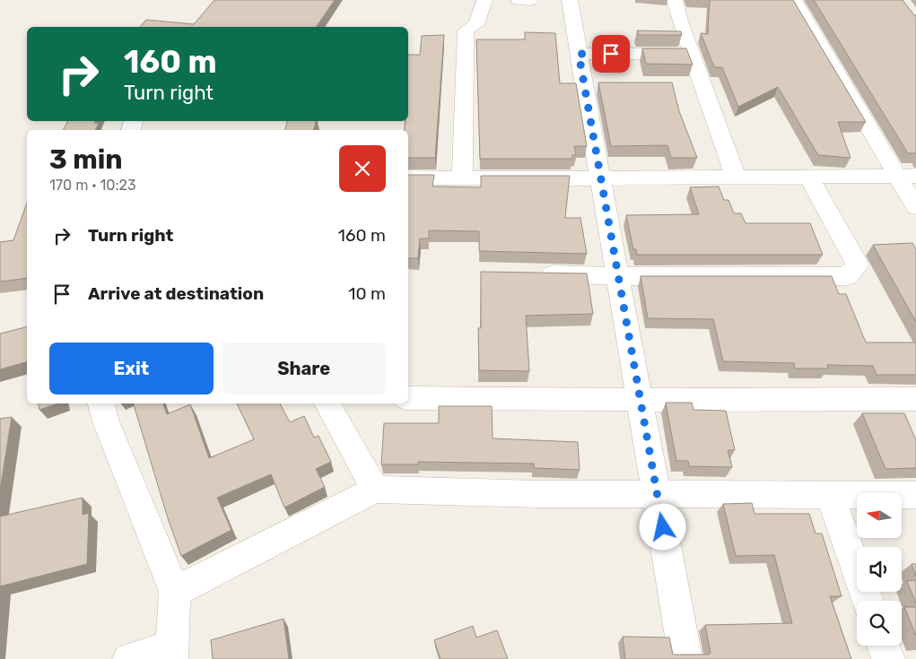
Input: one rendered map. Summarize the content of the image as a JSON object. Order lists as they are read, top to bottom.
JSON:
{
  "north": "left",
  "page": {
    "turn": ["160 m", "Turn right"],
    "heading": ["3 min", "170 m · 10:23"],
    "list": [
      {
        "name": "Turn right",
        "value": "160 m"
      },
      {
        "name": "Arrive at destination",
        "value": "10 m"
      }
    ],
    "buttons": ["Exit", "Share"]
  }
}
